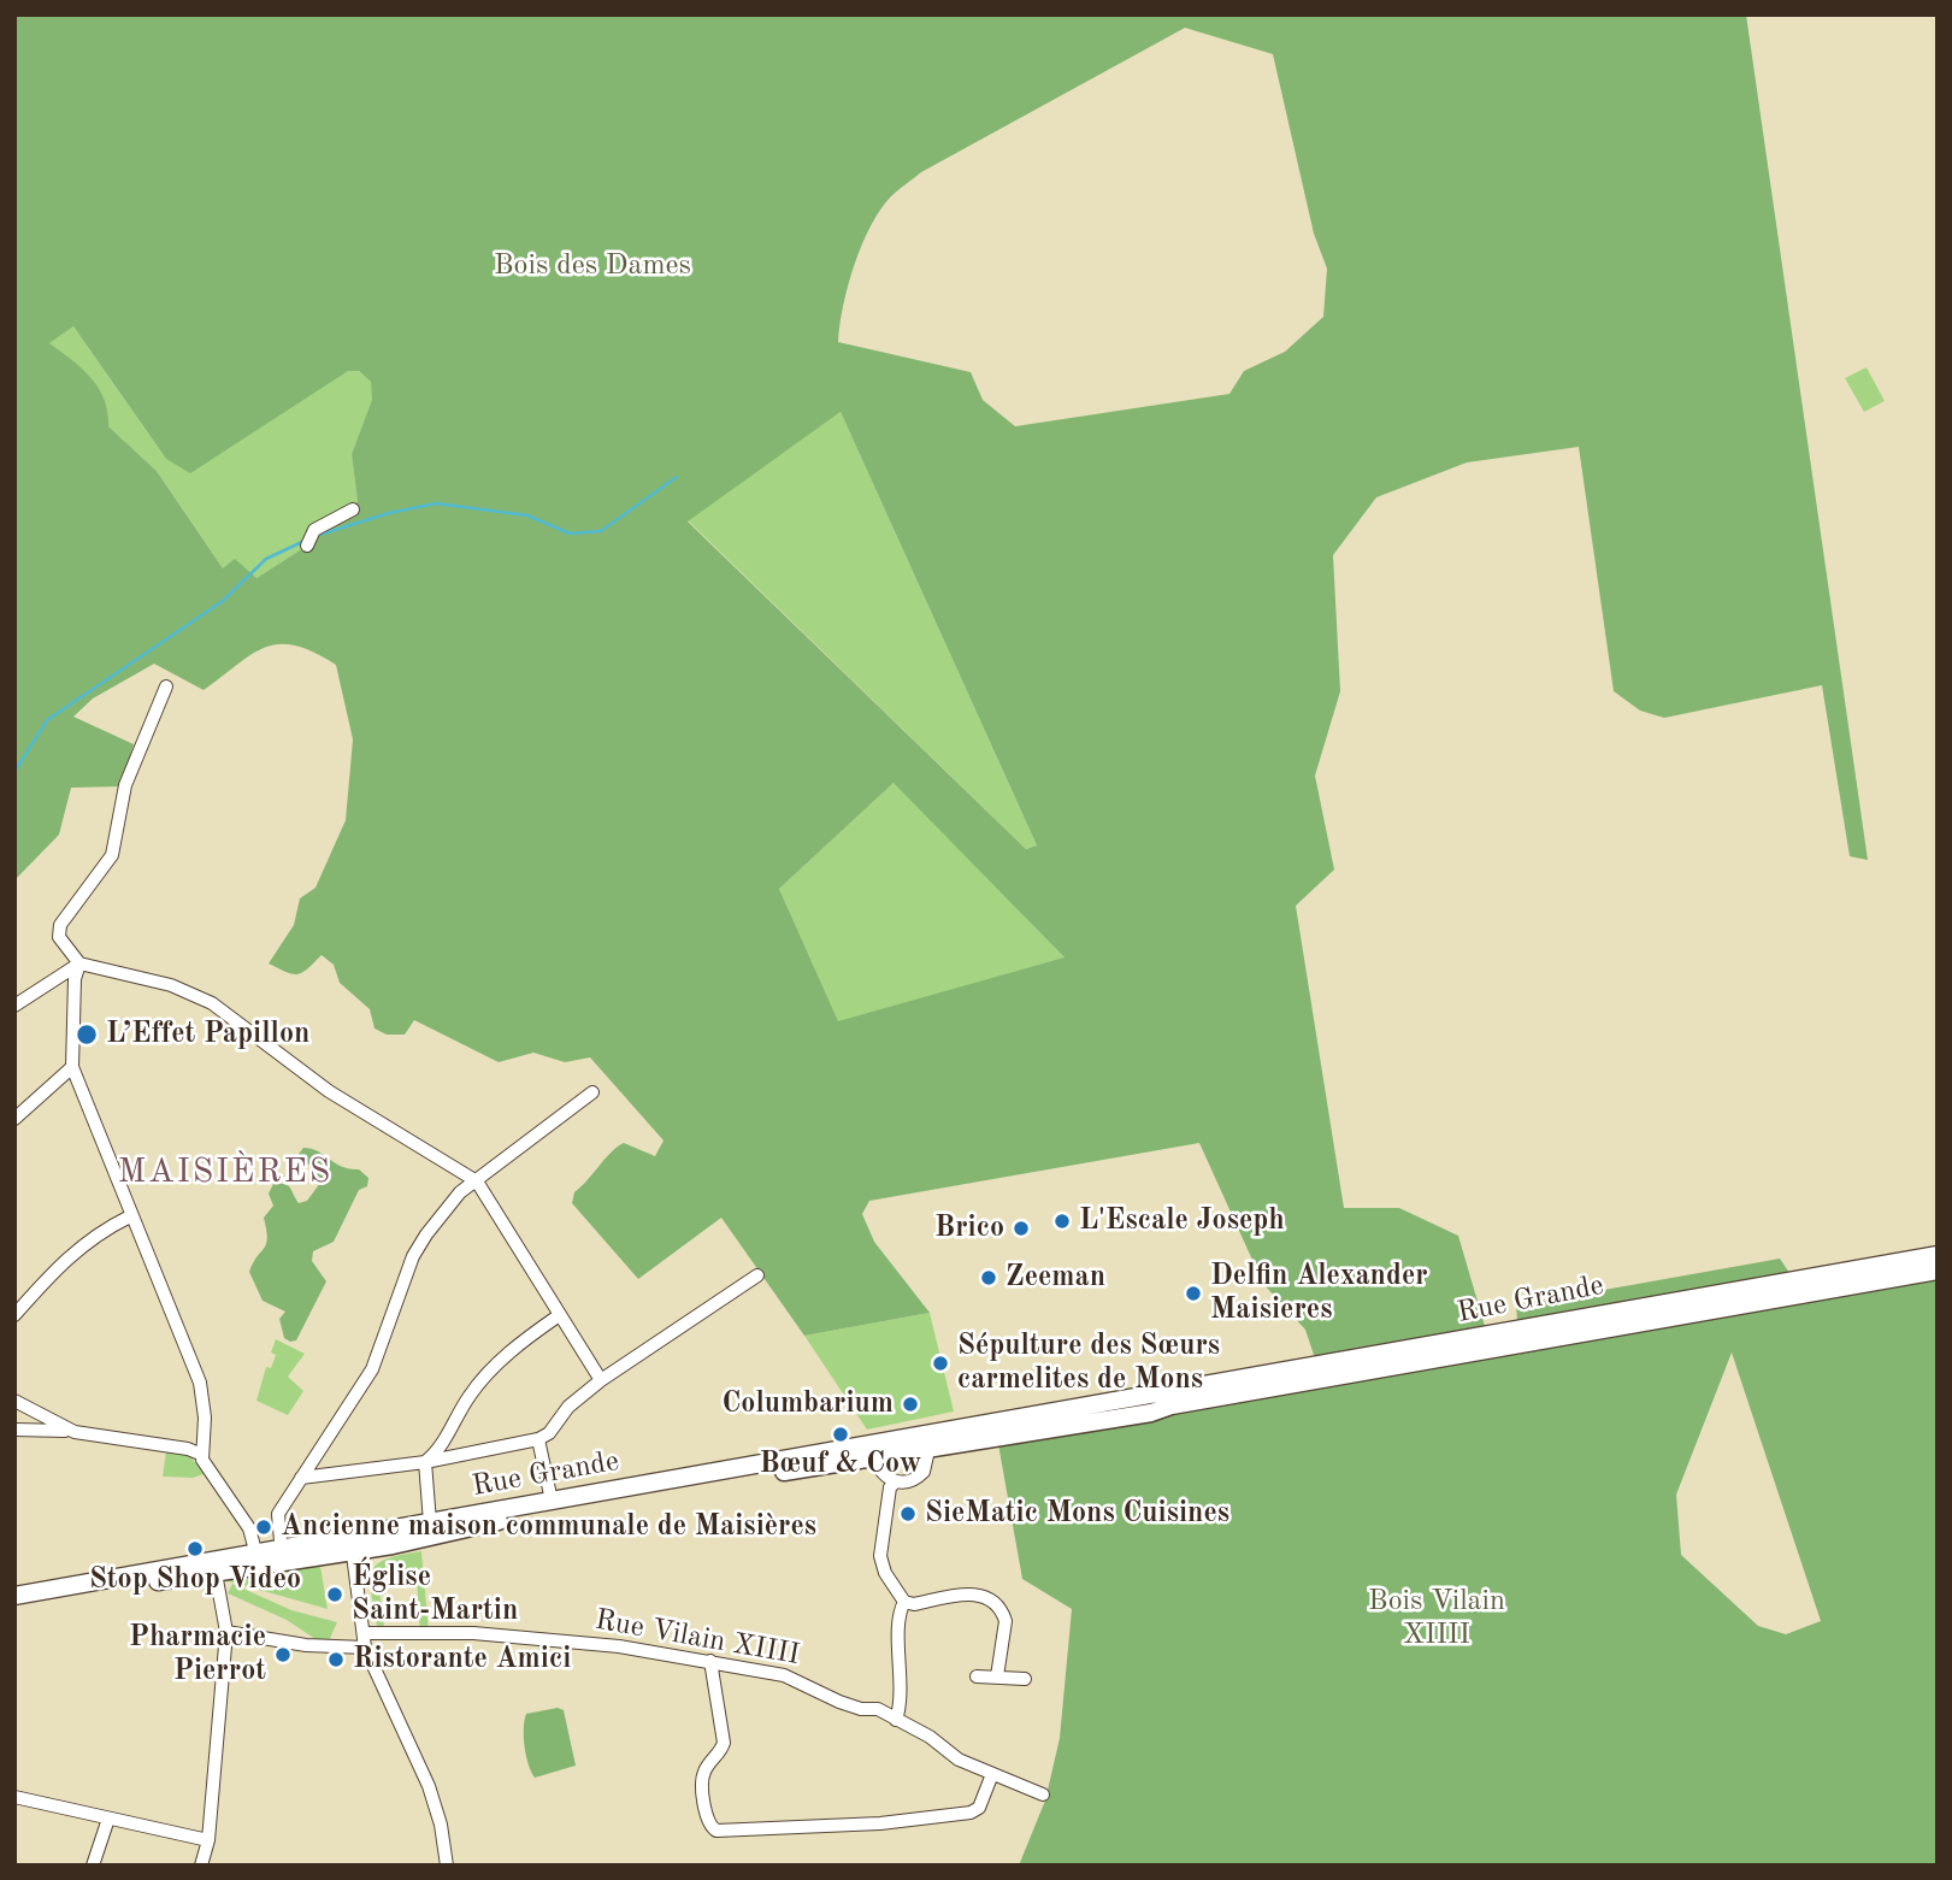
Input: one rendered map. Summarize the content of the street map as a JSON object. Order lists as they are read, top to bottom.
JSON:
{
  "streets": {
    "main road": ["Rue Grande"],
    "street": ["Rue Vilain XIIII"]
  },
  "districts": ["MAISIÈRES"],
  "parks": ["Bois des Dames", "Bois Vilain XIIII"],
  "places": [
    "L’Effet Papillon",
    "L'Escale Joseph",
    "Brico",
    "Zeeman",
    "Delfin Alexander Maisieres",
    "Sépulture des Sœurs carmelites de Mons",
    "Columbarium",
    "Bœuf & Cow",
    "SieMatic Mons Cuisines",
    "Ancienne maison communale de Maisières",
    "Stop Shop Video",
    "Église Saint-Martin",
    "Pharmacie Pierrot",
    "Ristorante Amici"
  ]
}
